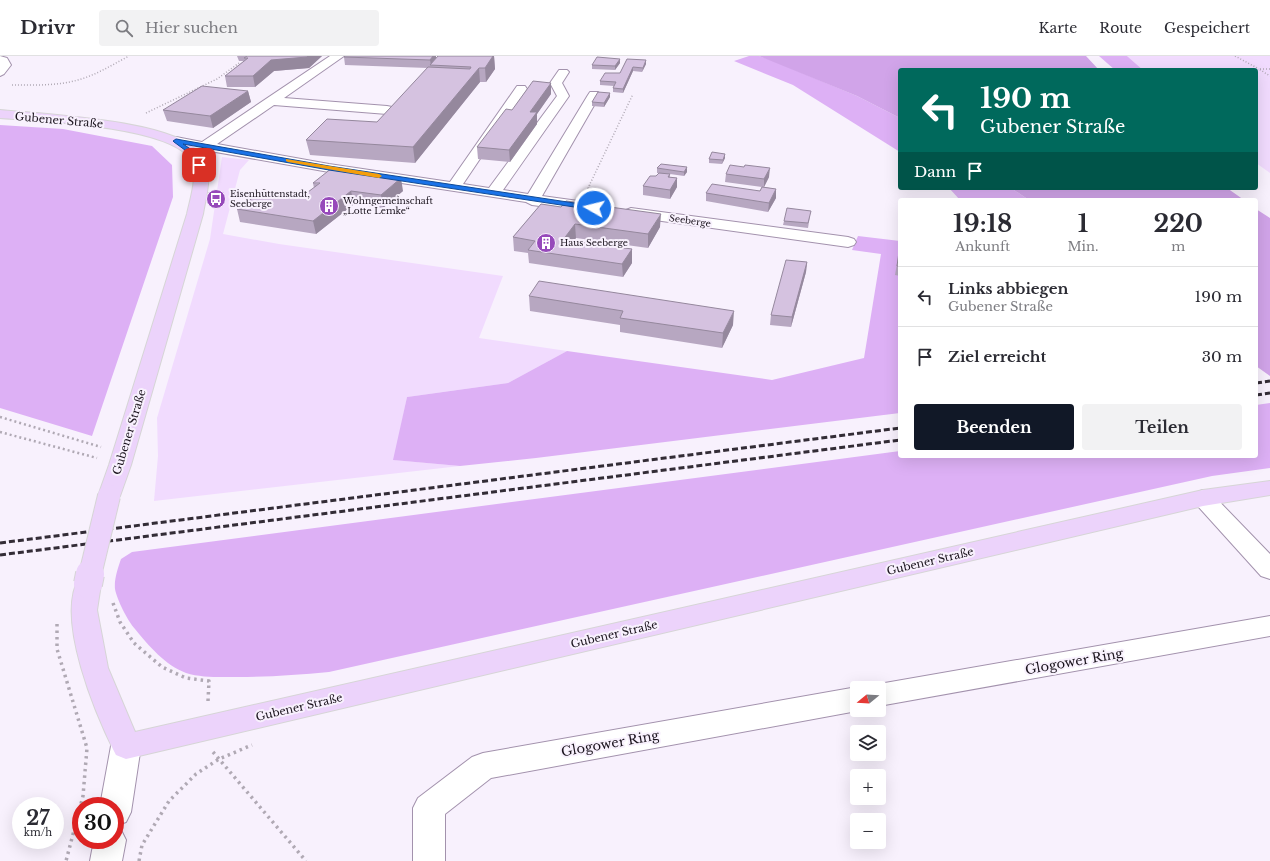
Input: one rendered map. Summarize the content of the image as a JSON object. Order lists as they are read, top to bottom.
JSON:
{
  "streets": {
    "main road": ["Gubener Straße"],
    "street": ["Seeberge", "Glogower Ring"]
  },
  "crossings": [
    ["Gubener Straße", "Seeberge"]
  ],
  "places": {
    "bus stop": ["Eisenhüttenstadt, Seeberge"],
    "building": ["Wohngemeinschaft „Lotte Lemke“", "Haus Seeberge"]
  },
  "north": "left",
  "page": {
    "header": "Drivr",
    "search": "Hier suchen",
    "nav": ["Karte", "Route", "Gespeichert"],
    "turn": ["190 m", "Gubener Straße"],
    "then": "Dann",
    "eta": [
      "19:18",
      "Ankunft",
      "1",
      "Min.",
      "220",
      "m"
    ],
    "list": [
      {
        "name": "Links abbiegen",
        "note": "Gubener Straße",
        "value": "190 m"
      },
      {
        "name": "Ziel erreicht",
        "value": "30 m"
      }
    ],
    "buttons": ["Beenden", "Teilen"],
    "map_buttons": ["+", "−"],
    "speed": "27 km/h",
    "limit": "30"
  }
}
